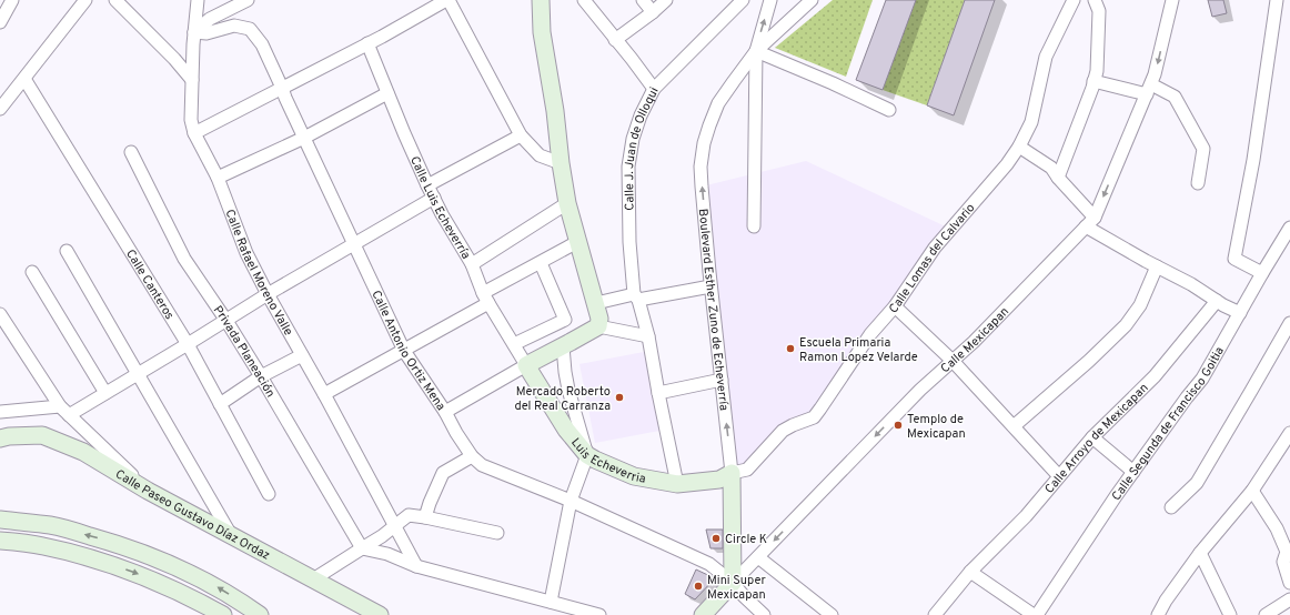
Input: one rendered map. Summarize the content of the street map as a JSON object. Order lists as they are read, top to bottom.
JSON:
{
  "streets": {
    "main road": [
      "Boulevard Esther Zuno de Echeverría",
      "Calle Mexicapan",
      "Luis Echeverria",
      "Calle Paseo Gustavo Díaz Ordaz"
    ],
    "street": [
      "Calle J. Juan de Olloqui",
      "Calle Luis Echeverría",
      "Calle Lomas del Calvario",
      "Calle Rafael Moreno Valle",
      "Calle Canteros",
      "Calle Antonio Ortiz Mena",
      "Privada Planeación",
      "Calle Segunda de Francisco Goitia",
      "Calle Arroyo de Mexicapan"
    ]
  },
  "crossings": [
    ["Calle J. Juan de Olloqui", "Luis Echeverria"],
    ["Calle Luis Echeverría", "Luis Echeverria"],
    ["Calle Lomas del Calvario", "Boulevard Esther Zuno de Echeverría"],
    ["Calle Lomas del Calvario", "Luis Echeverria"],
    ["Calle Rafael Moreno Valle", "Calle Antonio Ortiz Mena"],
    ["Boulevard Esther Zuno de Echeverría", "Calle Mexicapan"],
    ["Boulevard Esther Zuno de Echeverría", "Calle Antonio Ortiz Mena"],
    ["Boulevard Esther Zuno de Echeverría", "Luis Echeverria"],
    ["Calle Mexicapan", "Calle Antonio Ortiz Mena"]
  ],
  "one_way": ["Calle Mexicapan"],
  "places": [
    "Escuela Primaria Ramon Lopez Velarde",
    "Mercado Roberto del Real Carranza",
    "Templo de Mexicapan",
    "Circle K",
    "Mini Super Mexicapan"
  ]
}
